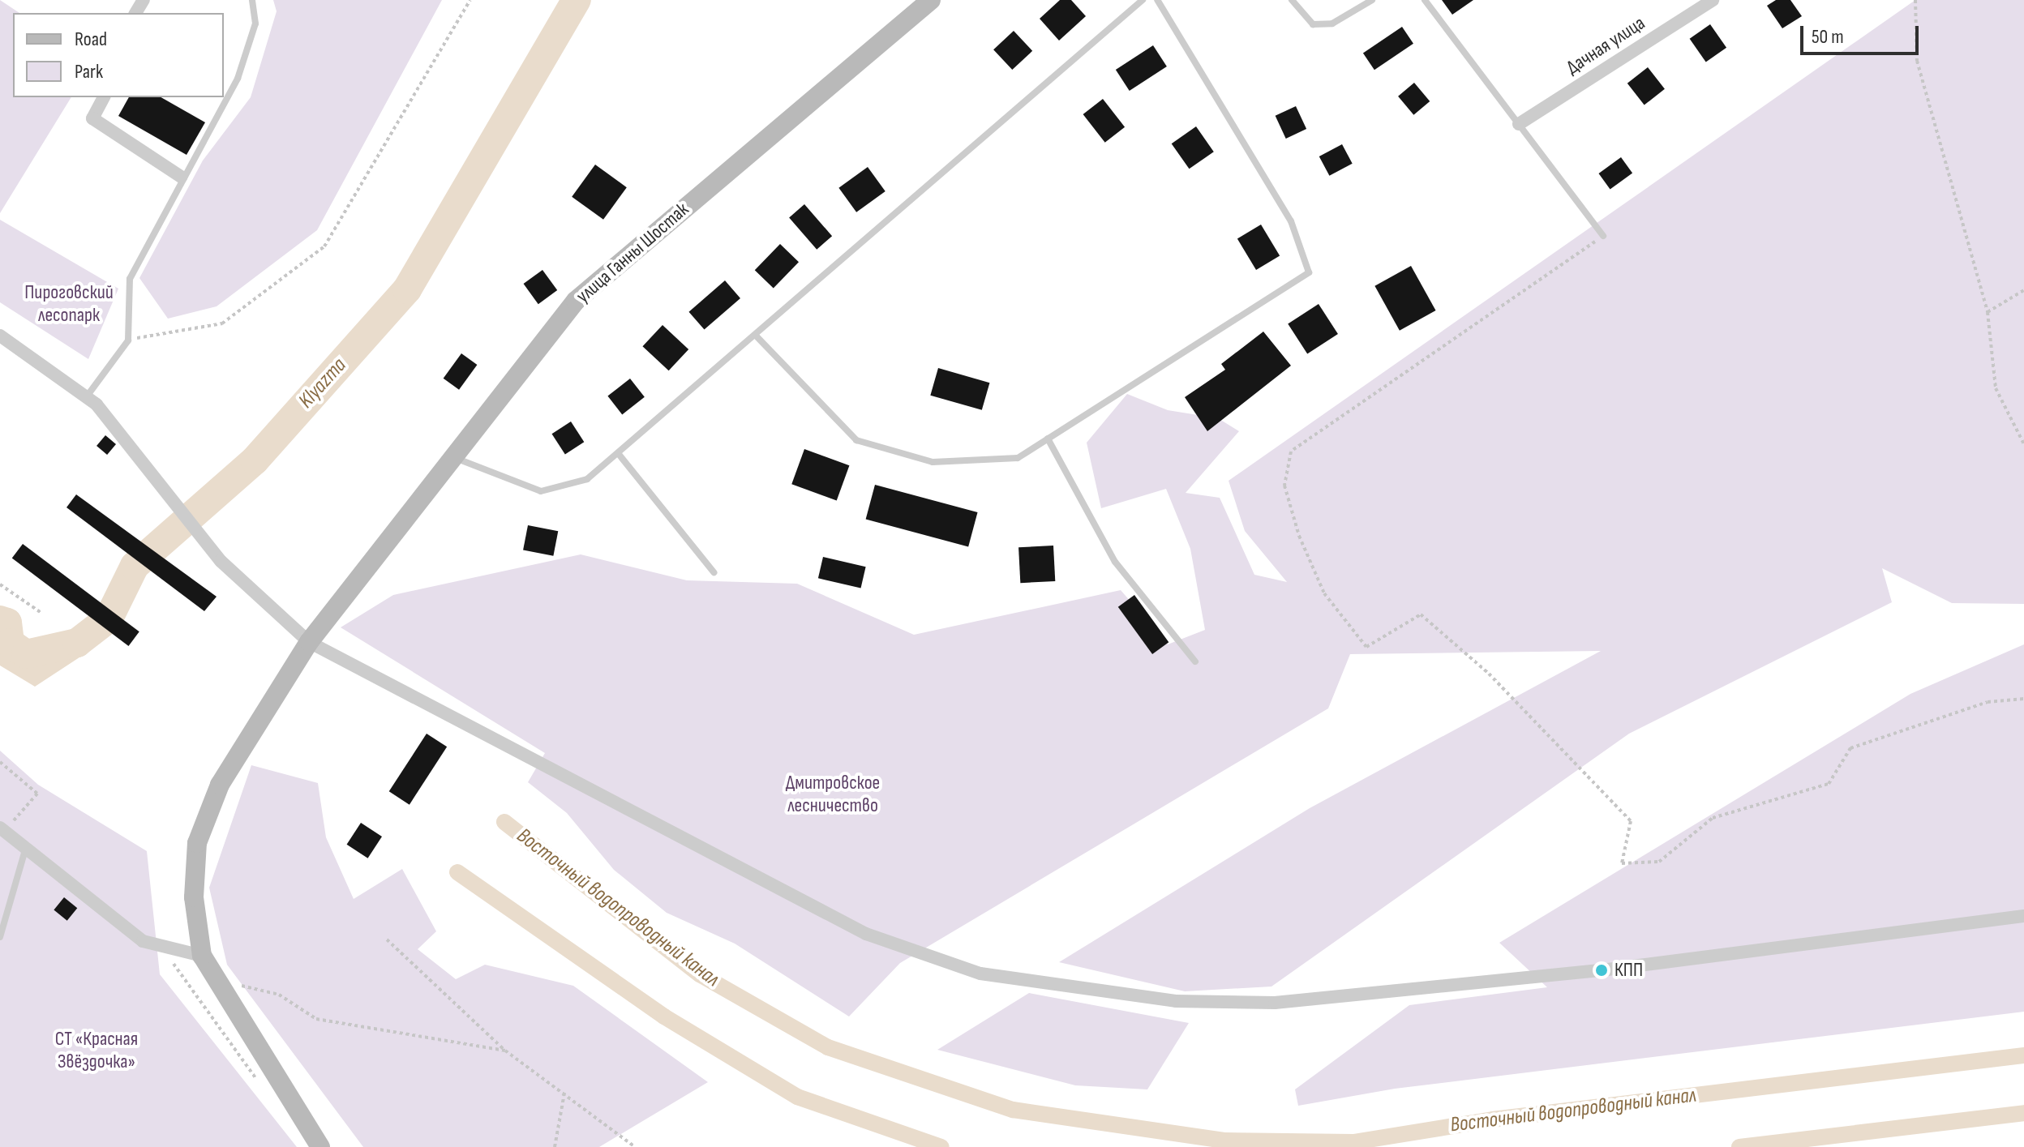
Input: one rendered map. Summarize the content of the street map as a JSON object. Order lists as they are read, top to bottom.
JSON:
{
  "streets": {
    "main road": ["улица Ганны Шостак"],
    "street": ["Дачная улица"]
  },
  "water": ["Klyazma", "Восточный водопроводный канал"],
  "parks": ["Пироговский лесопарк", "Дмитровское лесничество", "СТ «Красная Звёздочка»"],
  "places": ["КПП"],
  "legend": ["Road", "Park"],
  "scale_bar": "50 m"
}
